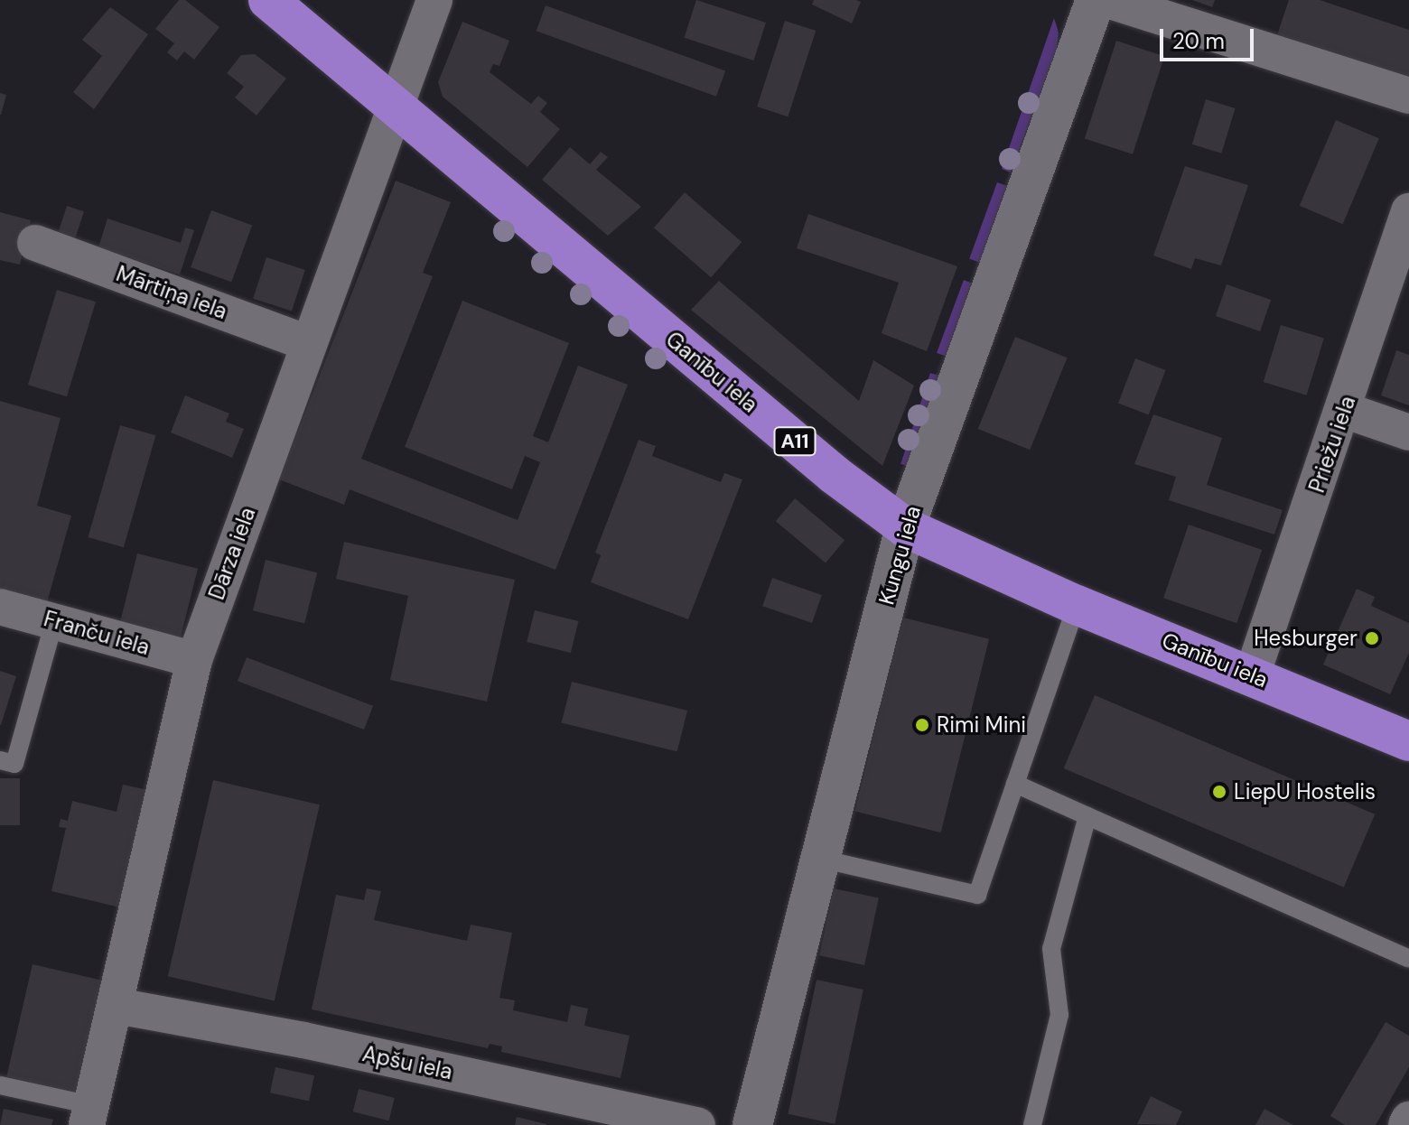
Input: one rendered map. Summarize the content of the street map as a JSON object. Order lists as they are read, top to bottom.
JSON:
{
  "streets": {
    "highway": ["Ganību iela", "A11"],
    "street": [
      "Mārtiņa iela",
      "Priežu iela",
      "Dārza iela",
      "Kungu iela",
      "Franču iela",
      "Apšu iela"
    ]
  },
  "crossings": [
    ["Mārtiņa iela", "Dārza iela"],
    ["Ganību iela", "Priežu iela"],
    ["Ganību iela", "Dārza iela"],
    ["Ganību iela", "Kungu iela"],
    ["Dārza iela", "Franču iela"],
    ["Dārza iela", "Apšu iela"]
  ],
  "places": ["Hesburger", "Rimi Mini", "LiepU Hostelis"],
  "scale_bar": "20 m"
}
